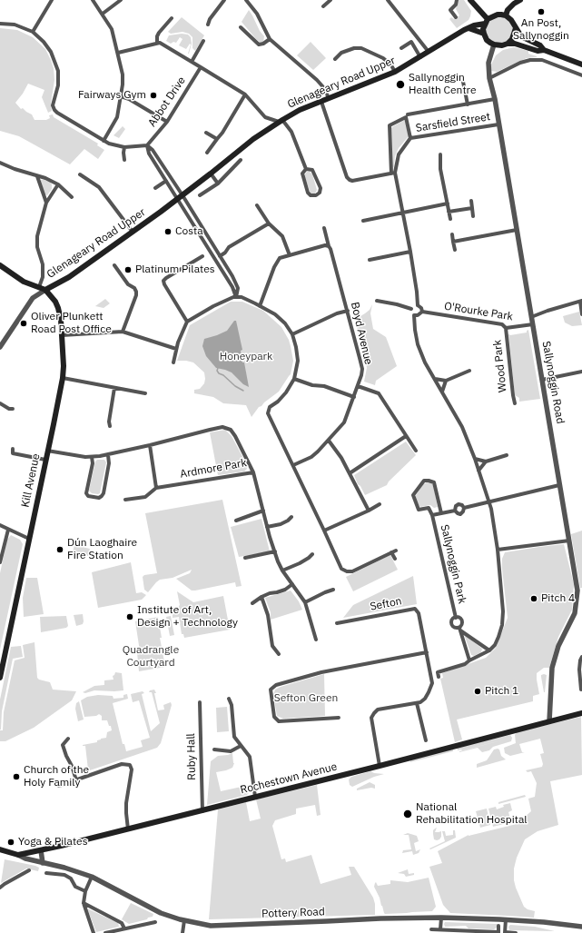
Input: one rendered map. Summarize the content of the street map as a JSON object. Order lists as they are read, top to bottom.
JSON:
{
  "streets": {
    "main road": ["Glenageary Road Upper", "Kill Avenue", "Rochestown Avenue"],
    "street": [
      "Abbot Drive",
      "Sarsfield Street",
      "O'Rourke Park",
      "Boyd Avenue",
      "Wood Park",
      "Sallynoggin Road",
      "Ardmore Park",
      "Sallynoggin Park",
      "Sefton",
      "Ruby Hall",
      "Pottery Road"
    ]
  },
  "crossings": [
    ["Glenageary Road Upper", "Sallynoggin Road"],
    ["Glenageary Road Upper", "Kill Avenue"],
    ["Sarsfield Street", "Sallynoggin Road"],
    ["O'Rourke Park", "Wood Park"],
    ["O'Rourke Park", "Sallynoggin Road"],
    ["Sallynoggin Road", "Rochestown Avenue"],
    ["Ardmore Park", "Kill Avenue"],
    ["Ruby Hall", "Rochestown Avenue"],
    ["Rochestown Avenue", "Pottery Road"]
  ],
  "parks": ["Honeypark", "Quadrangle Courtyard", "Sefton Green"],
  "places": [
    "An Post, Sallynoggin",
    "Sallynoggin Health Centre",
    "Fairways Gym",
    "Costa",
    "Platinum Pilates",
    "Oliver Plunkett Road Post Office",
    "Dún Laoghaire Fire Station",
    "Pitch 4",
    "Institute of Art, Design + Technology",
    "Pitch 1",
    "Church of the Holy Family",
    "National Rehabilitation Hospital",
    "Yoga & Pilates"
  ]
}
